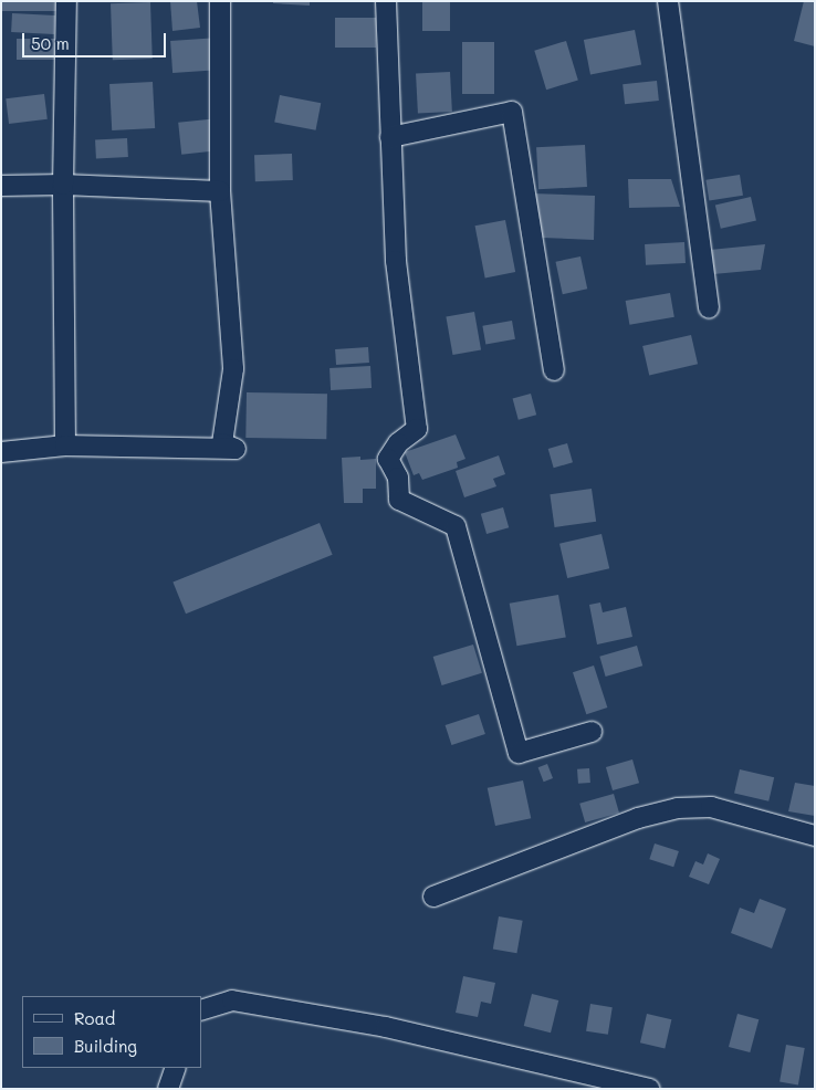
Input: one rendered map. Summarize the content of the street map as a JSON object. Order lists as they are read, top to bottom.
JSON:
{
  "legend": ["Road", "Building"],
  "scale_bar": "50 m"
}
